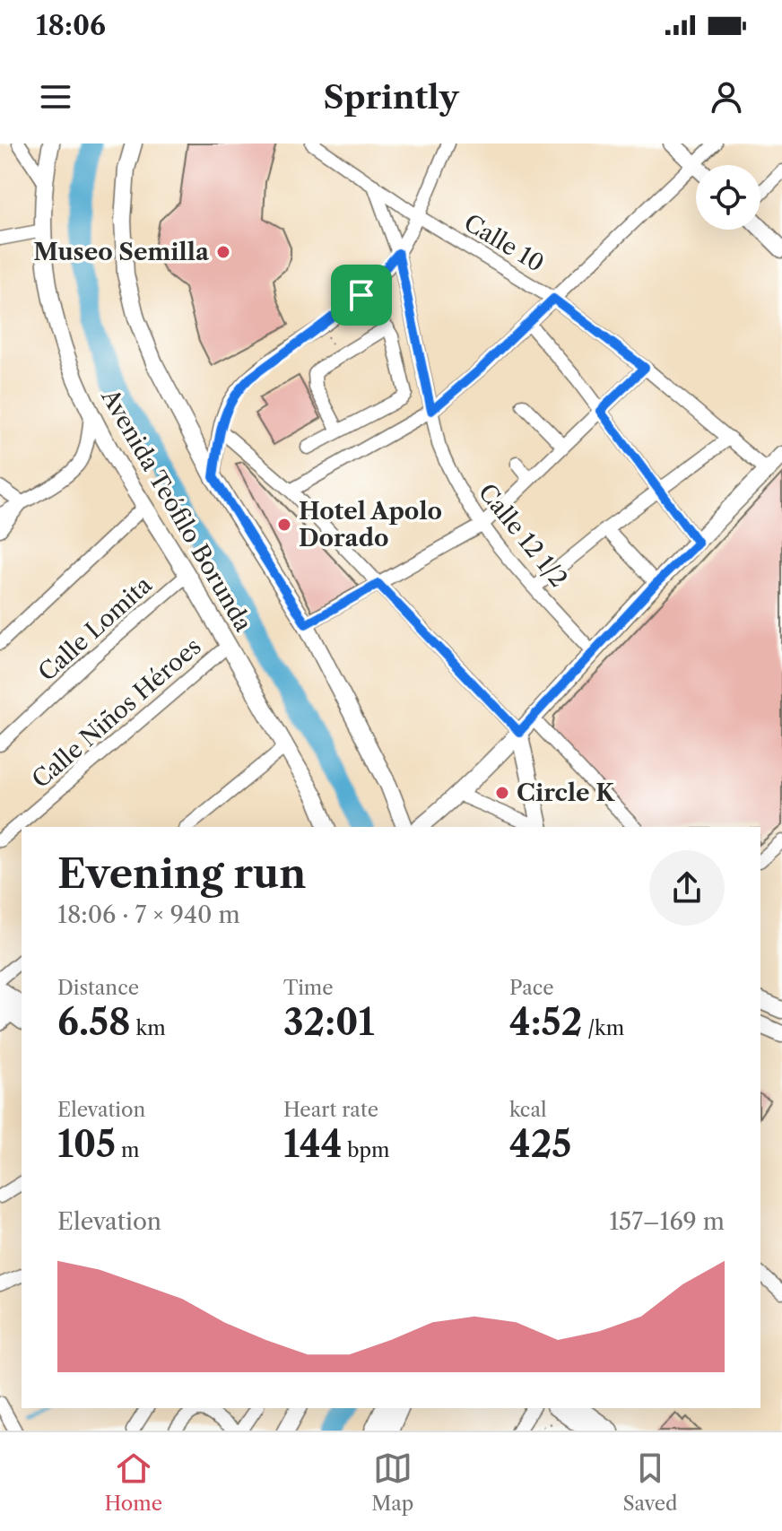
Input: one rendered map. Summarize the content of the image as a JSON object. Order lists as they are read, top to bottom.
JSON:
{
  "streets": {
    "main road": ["Avenida Teófilo Borunda"],
    "street": [
      "Calle 10",
      "Calle 12 1/2",
      "Calle Lomita",
      "Calle Niños Héroes"
    ]
  },
  "crossings": [
    ["Calle 10", "Calle 12 1/2"],
    ["Avenida Teófilo Borunda", "Calle Lomita"],
    ["Avenida Teófilo Borunda", "Calle Niños Héroes"]
  ],
  "places": ["Museo Semilla", "Hotel Apolo Dorado", "Circle K"],
  "page": {
    "status": "18:06",
    "header": "Sprintly",
    "heading": ["Evening run", "18:06 · 7 × 940 m"],
    "stats": [
      ["Distance", "6.58 km"],
      ["Time", "32:01"],
      ["Pace", "4:52 /km"],
      ["Elevation", "105 m"],
      ["Heart rate", "144 bpm"],
      ["kcal", "425"]
    ],
    "chart": ["Elevation", "157–169 m"],
    "tabs": ["Home", "Map", "Saved"]
  }
}
